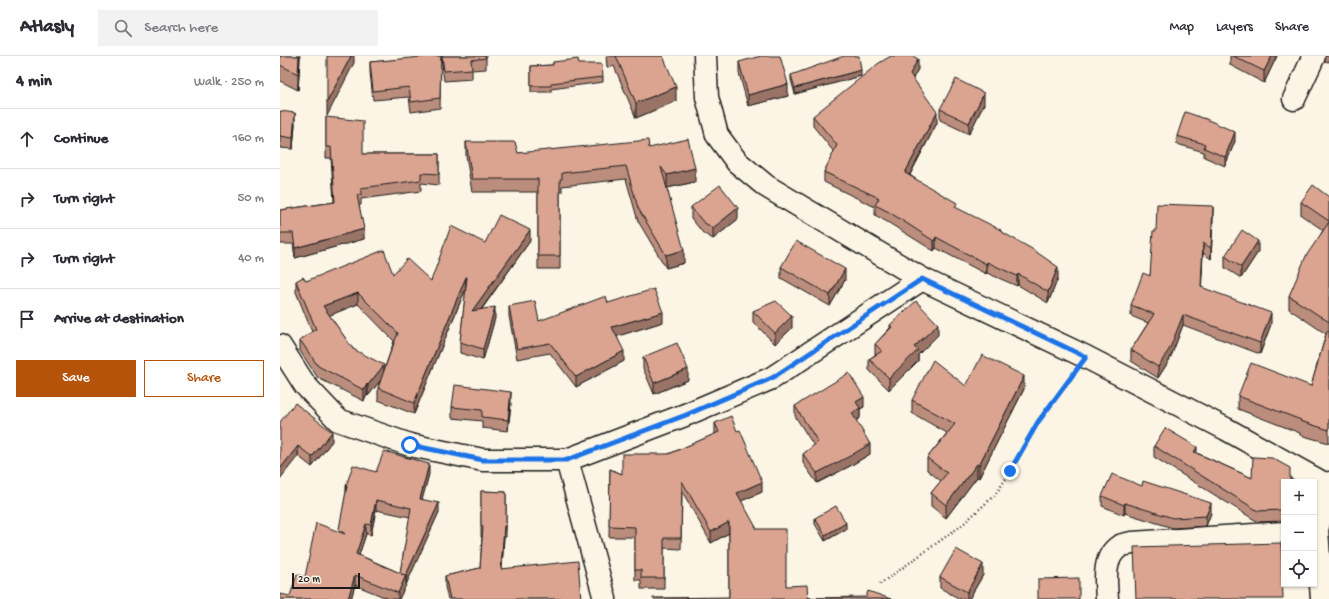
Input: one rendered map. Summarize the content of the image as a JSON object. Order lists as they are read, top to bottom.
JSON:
{
  "scale_bar": "20 m",
  "page": {
    "header": "Atlasly",
    "search": "Search here",
    "nav": ["Map", "Layers", "Share"],
    "heading": ["4 min", "Walk · 250 m"],
    "list": [
      ["Continue", "160 m"],
      ["Turn right", "50 m"],
      ["Turn right", "40 m"],
      "Arrive at destination"
    ],
    "buttons": ["Save", "Share"],
    "map_buttons": ["+", "−"],
    "scale": "20 m"
  }
}
